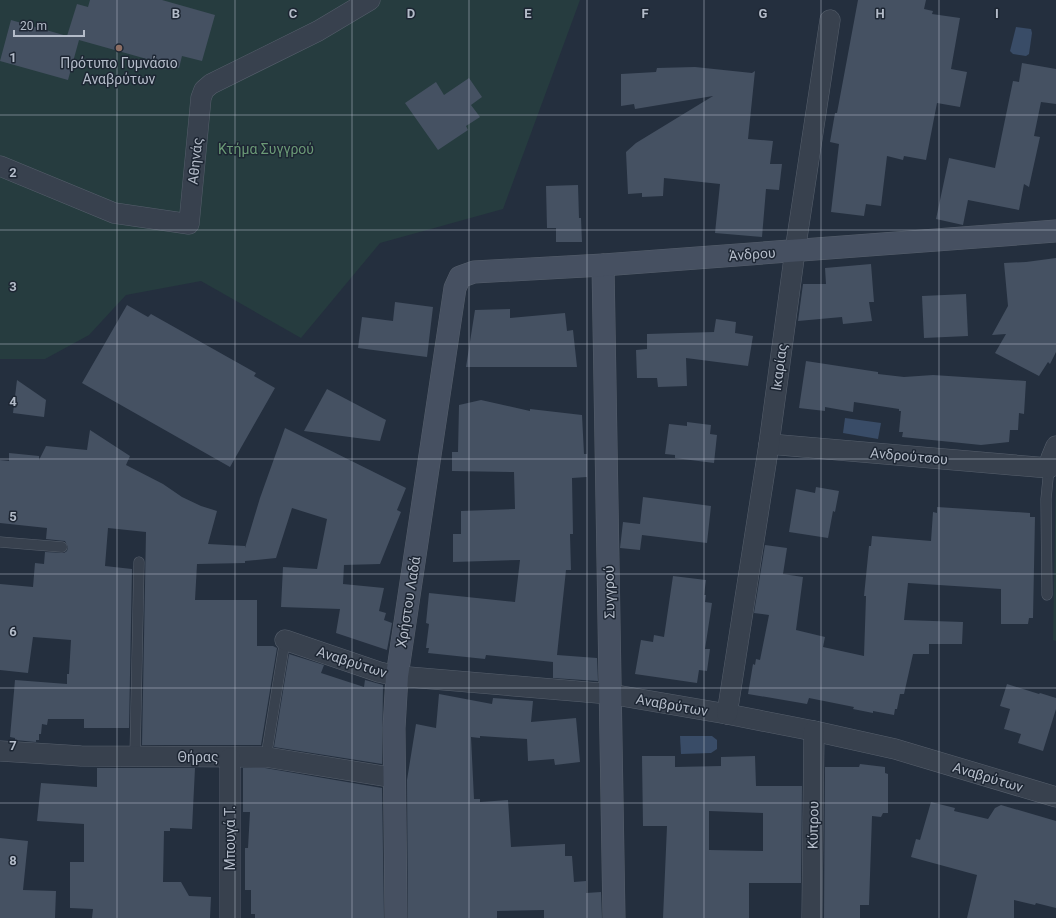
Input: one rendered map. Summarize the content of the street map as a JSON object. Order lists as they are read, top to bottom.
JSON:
{
  "streets": {
    "main road": ["Άνδρου", "Συγγρού", "Χρήστου Λαδά"],
    "street": [
      "Αθηνάς",
      "Ικαρίας",
      "Ανδρούτσου",
      "Αναβρύτων",
      "Θήρας",
      "Κύπρου",
      "Μπουγά Τ."
    ]
  },
  "crossings": [
    ["Άνδρου", "Ικαρίας"],
    ["Άνδρου", "Συγγρού"],
    ["Άνδρου", "Χρήστου Λαδά"],
    ["Ικαρίας", "Ανδρούτσου"],
    ["Ικαρίας", "Αναβρύτων"],
    ["Συγγρού", "Αναβρύτων"],
    ["Χρήστου Λαδά", "Αναβρύτων"],
    ["Χρήστου Λαδά", "Θήρας"],
    ["Αναβρύτων", "Κύπρου"],
    ["Θήρας", "Μπουγά Τ."]
  ],
  "parks": ["Κτήμα Συγγρού"],
  "places": ["Πρότυπο Γυμνάσιο Αναβρύτων"],
  "scale_bar": "20 m",
  "grid": {
    "columns": [
      "B",
      "C",
      "D",
      "E",
      "F",
      "G",
      "H",
      "I"
    ],
    "rows": [
      "1",
      "2",
      "3",
      "4",
      "5",
      "6",
      "7",
      "8"
    ]
  }
}
